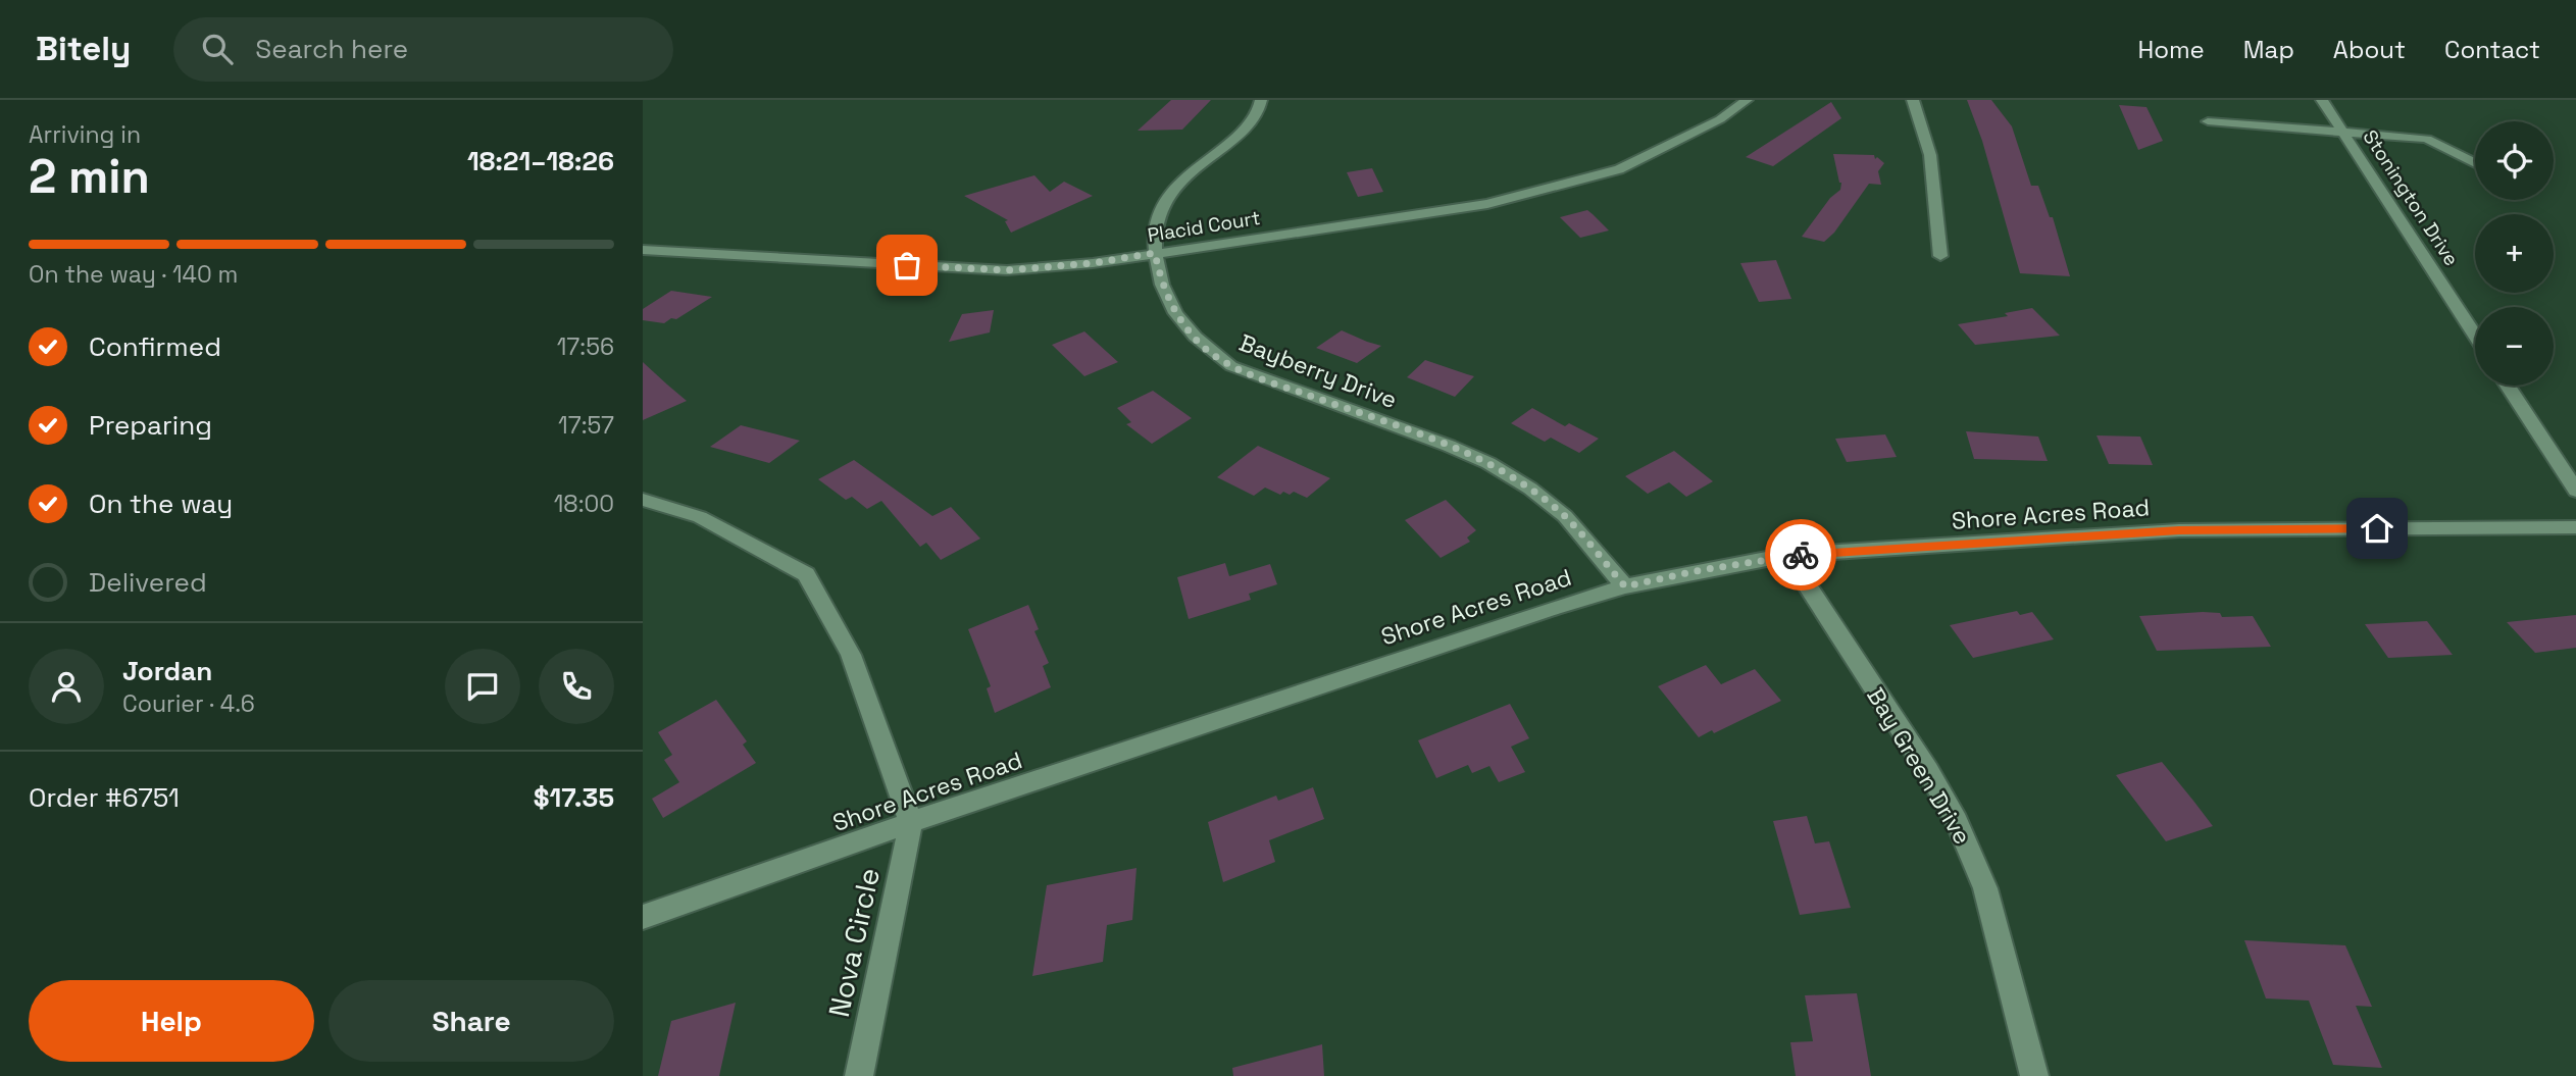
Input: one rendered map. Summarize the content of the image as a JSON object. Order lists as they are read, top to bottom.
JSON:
{
  "streets": {
    "street": [
      "Stonington Drive",
      "Placid Court",
      "Bayberry Drive",
      "Shore Acres Road",
      "Bay Green Drive",
      "Nova Circle"
    ]
  },
  "crossings": [
    ["Placid Court", "Bayberry Drive"],
    ["Bayberry Drive", "Shore Acres Road"],
    ["Shore Acres Road", "Bay Green Drive"],
    ["Shore Acres Road", "Nova Circle"]
  ],
  "page": {
    "header": "Bitely",
    "search": "Search here",
    "nav": [
      "Home",
      "Map",
      "About",
      "Contact"
    ],
    "heading": ["2 min", "Arriving in", "18:21–18:26"],
    "panel": [
      "Jordan",
      "Courier · 4.6",
      "Order #6751",
      "$17.35"
    ],
    "map_buttons": ["+", "−"],
    "bar": "On the way · 140 m",
    "list": [
      ["Confirmed", "17:56"],
      ["Preparing", "17:57"],
      ["On the way", "18:00"],
      "Delivered"
    ],
    "buttons": ["Help", "Share"]
  }
}
